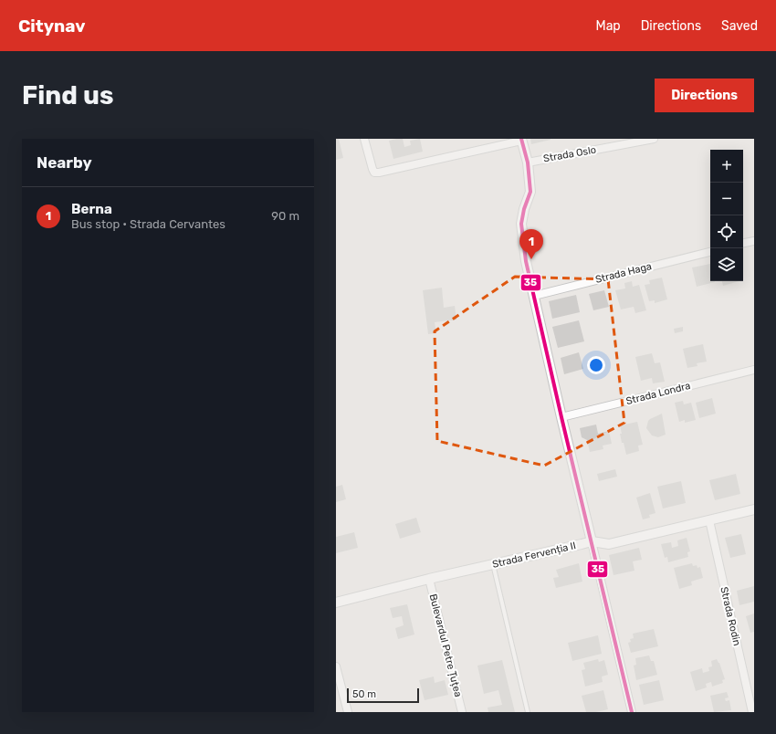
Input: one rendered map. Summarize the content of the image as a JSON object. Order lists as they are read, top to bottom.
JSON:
{
  "streets": {
    "street": [
      "Strada Oslo",
      "Strada Haga",
      "Strada Londra",
      "Strada Fervenția II",
      "Strada Rodin",
      "Bulevardul Petre Țuțea"
    ]
  },
  "crossings": [
    ["Strada Fervenția II", "Strada Rodin"],
    ["Strada Fervenția II", "Bulevardul Petre Țuțea"]
  ],
  "lines": ["transit line 35"],
  "scale_bar": "50 m",
  "page": {
    "header": "Citynav",
    "nav": ["Map", "Directions", "Saved"],
    "buttons": "Directions",
    "title": "Find us",
    "heading": "Nearby",
    "map_buttons": ["+", "−"],
    "list": [
      {
        "mark": "1",
        "name": "Berna",
        "note": "Bus stop · Strada Cervantes",
        "value": "90 m"
      }
    ],
    "pins": "1",
    "scale": "50 m"
  }
}
